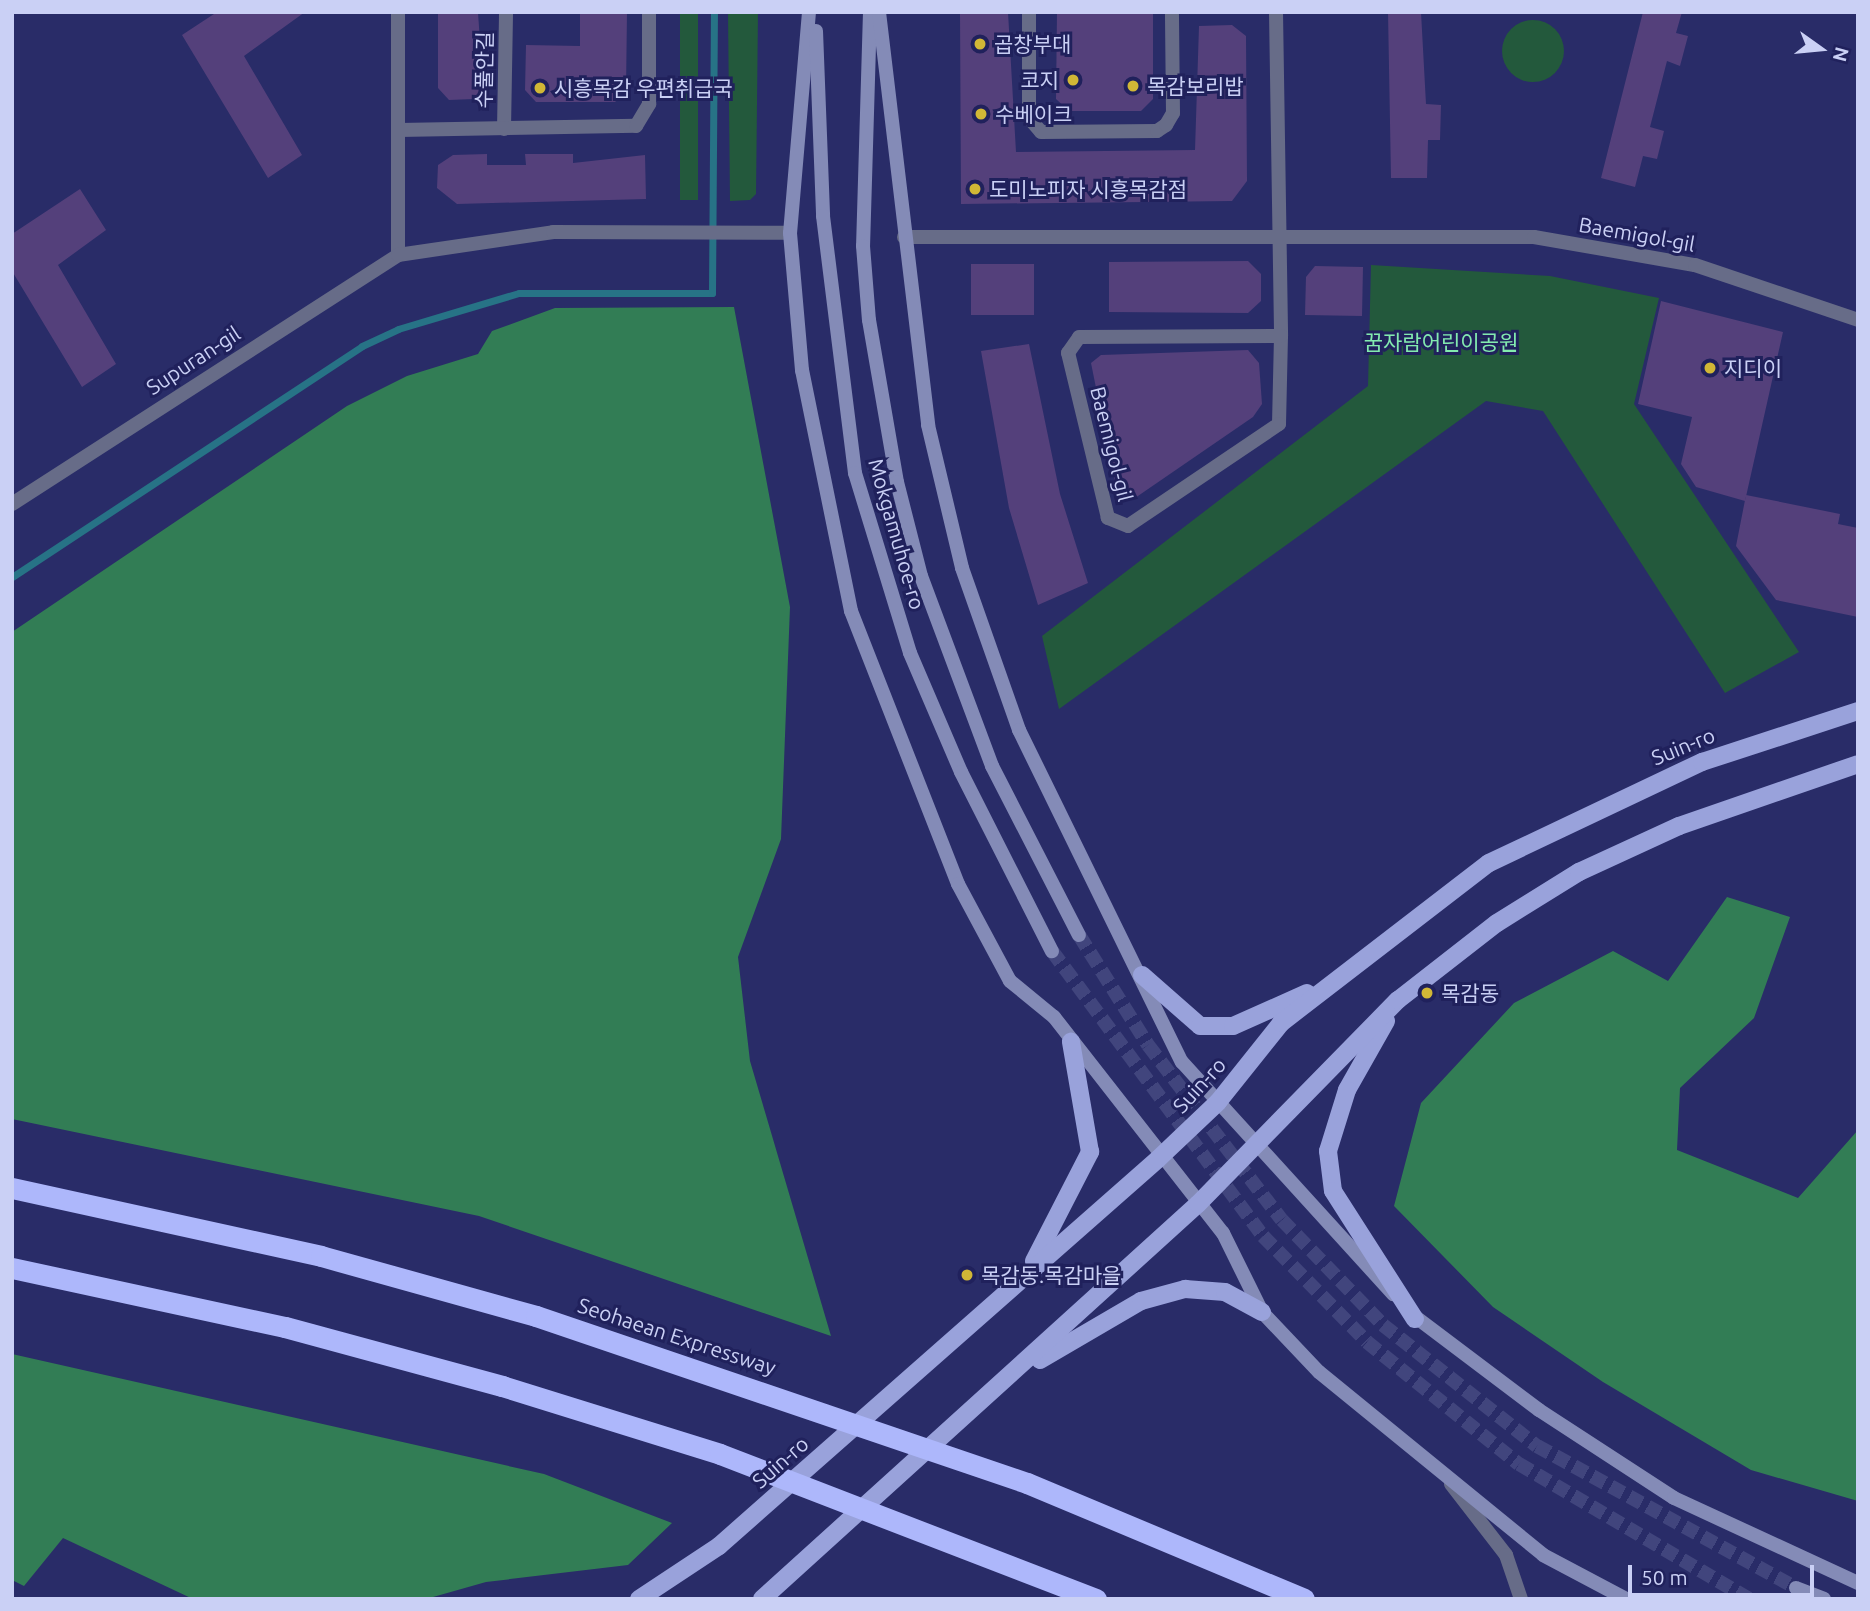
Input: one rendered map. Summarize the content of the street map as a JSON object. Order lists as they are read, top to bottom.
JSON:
{
  "streets": {
    "highway": ["Seohaean Expressway"],
    "main road": ["Mokgamuhoe-ro", "Suin-ro"],
    "street": ["수풀안길", "Baemigol-gil", "Supuran-gil"]
  },
  "parks": ["꿈자람어린이공원"],
  "places": [
    "곱창부대",
    "코지",
    "목감보리밥",
    "시흥목감 우편취급국",
    "수베이크",
    "도미노피자 시흥목감점",
    "지디이",
    "목감동",
    "목감동.목감마을"
  ],
  "scale_bar": "50 m",
  "north": "right"
}
